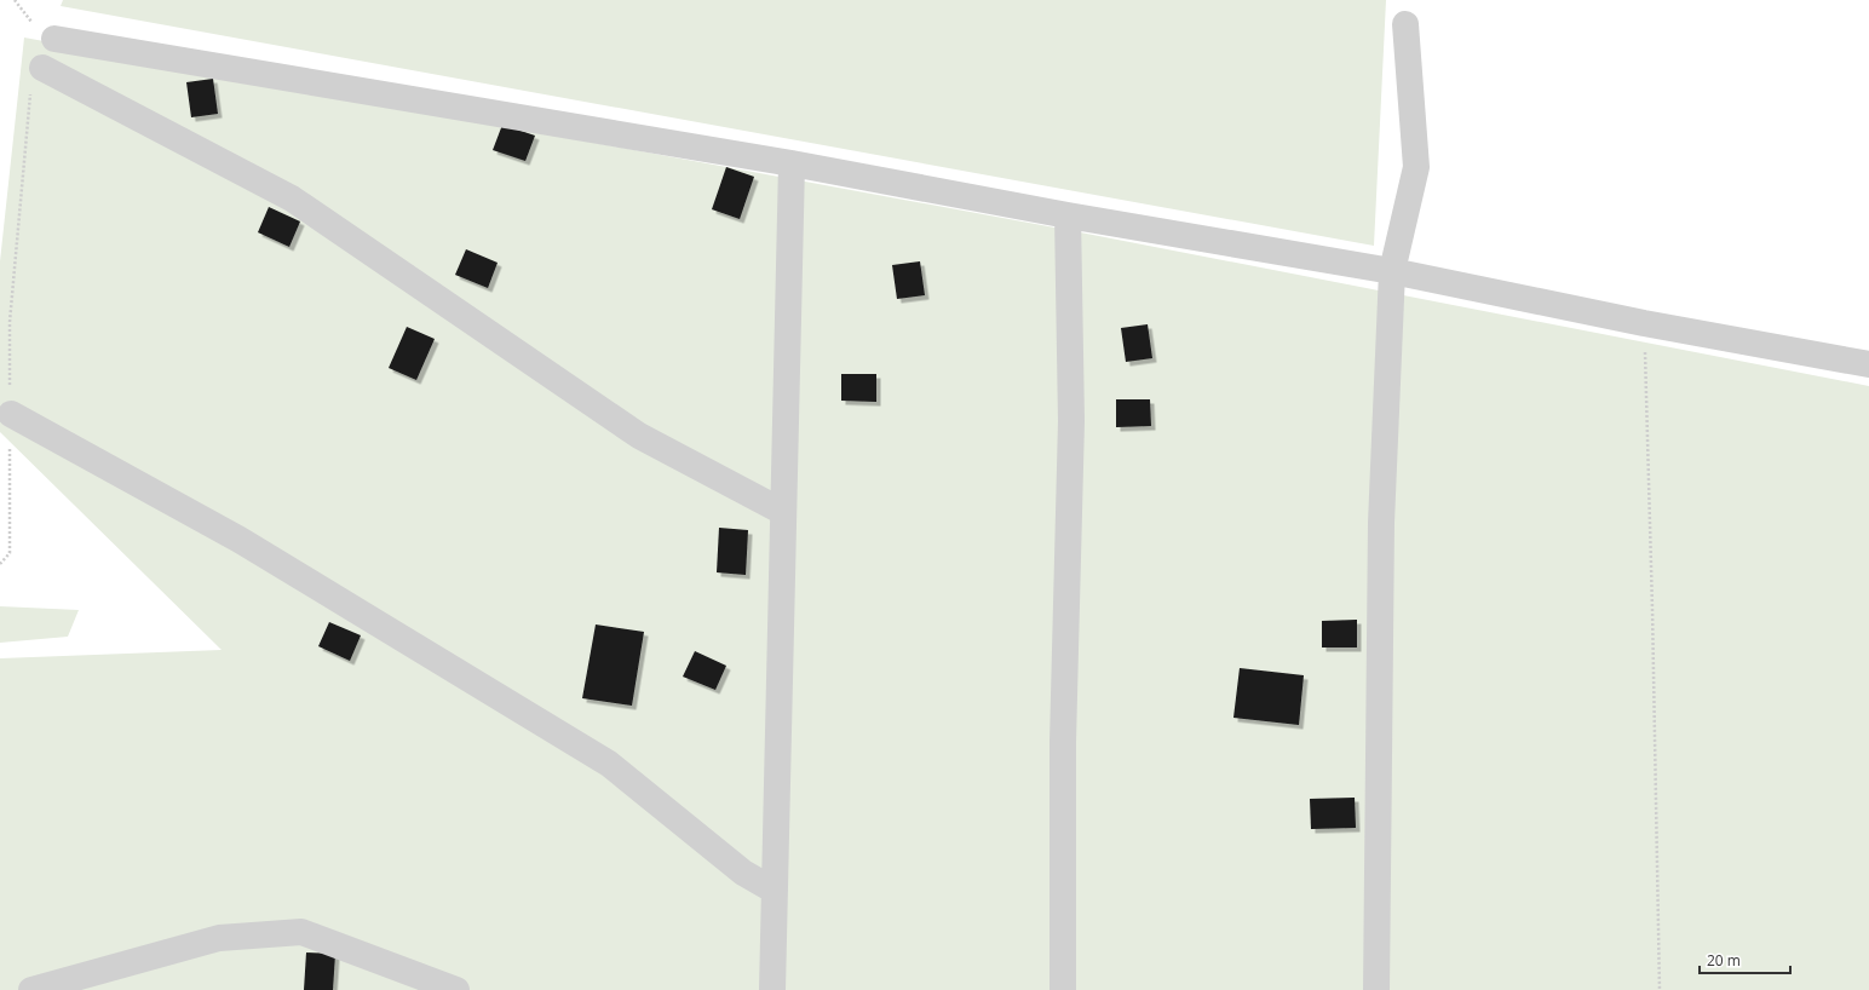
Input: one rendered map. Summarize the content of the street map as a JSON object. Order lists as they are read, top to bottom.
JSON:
{
  "scale_bar": "20 m"
}
